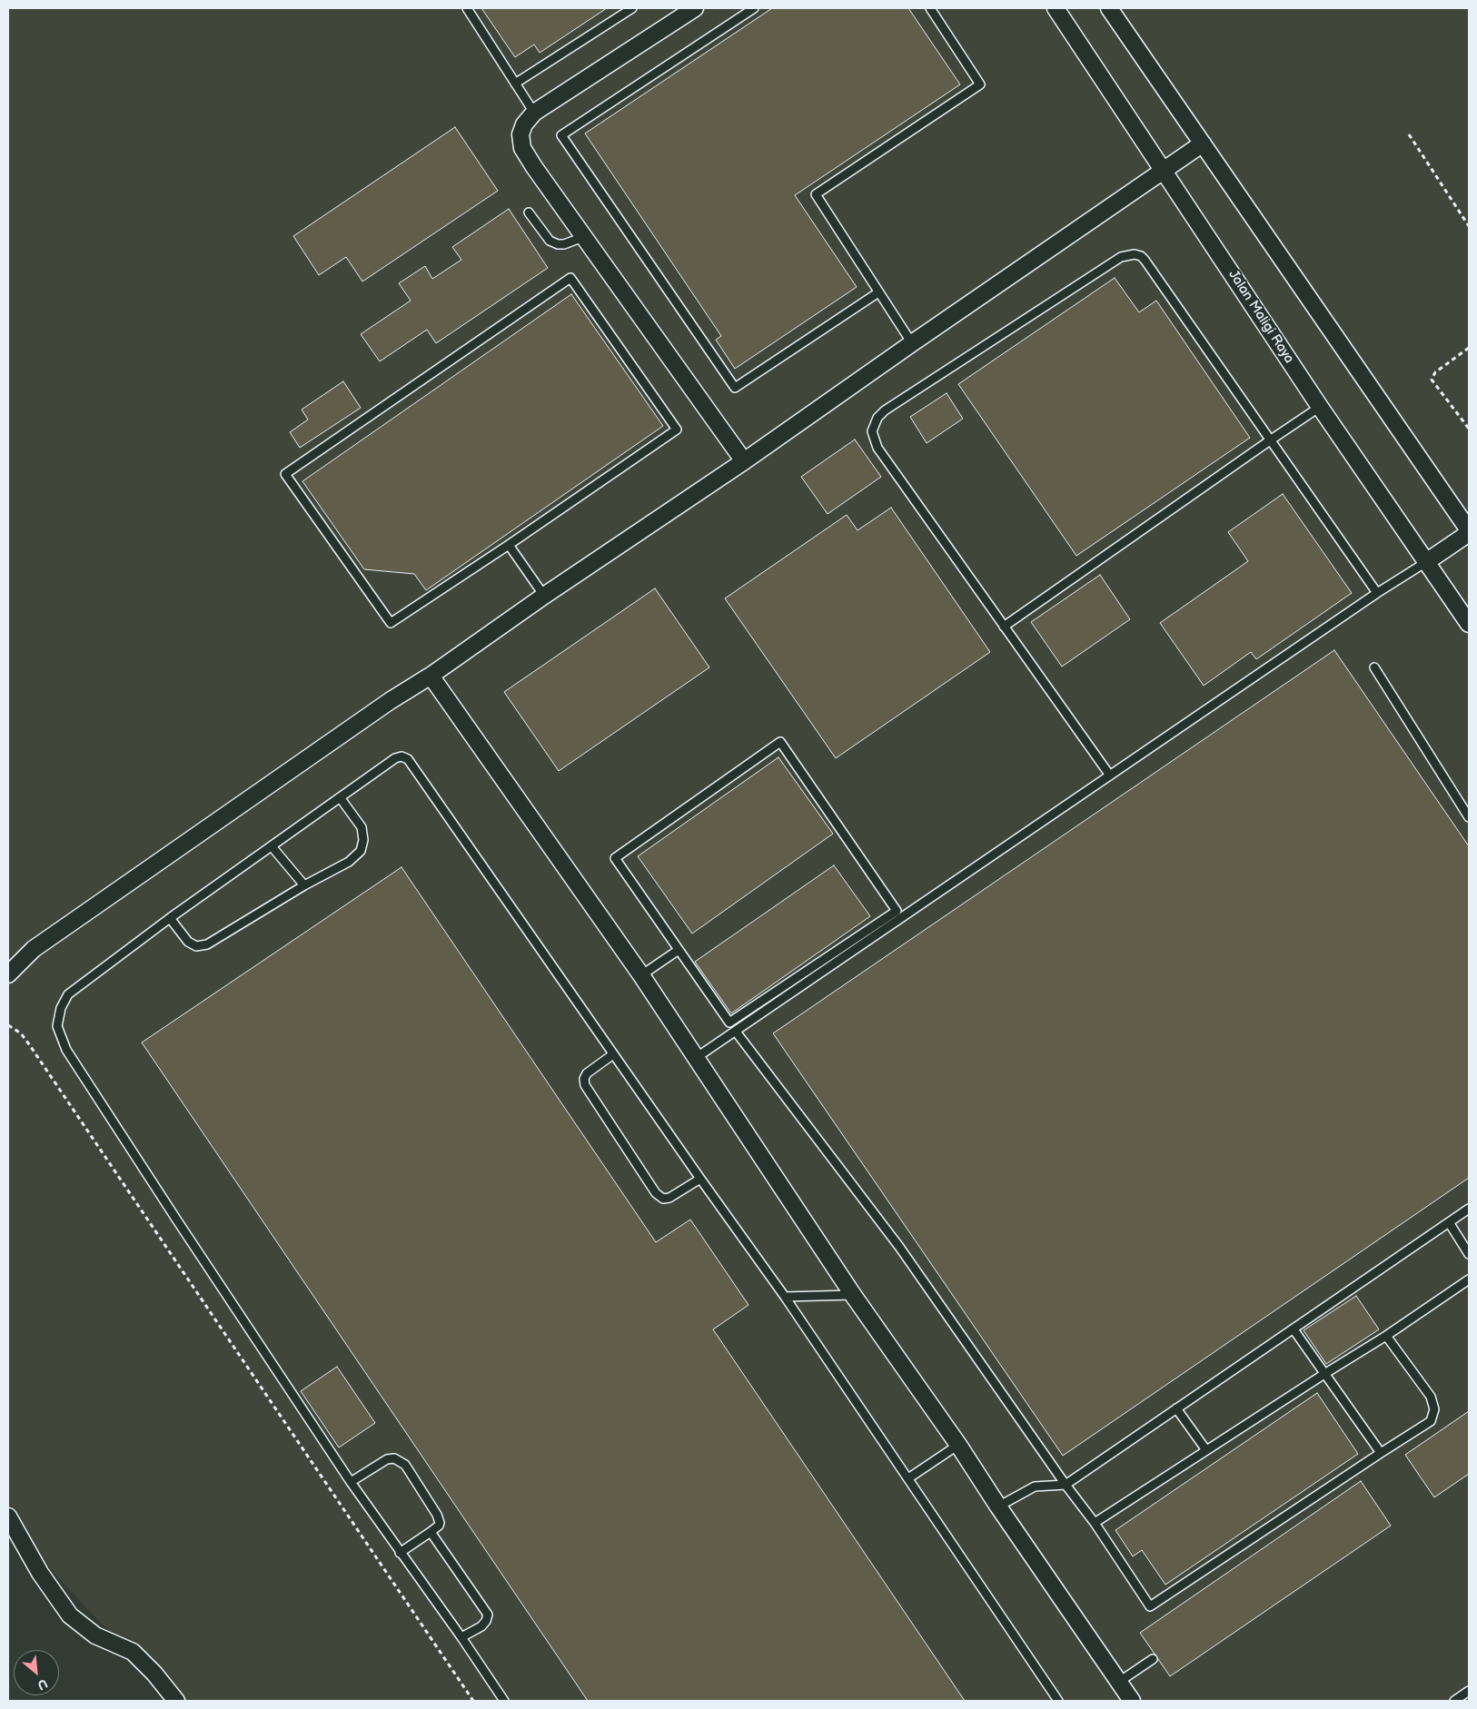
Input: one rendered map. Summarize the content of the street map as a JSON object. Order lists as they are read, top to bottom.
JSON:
{
  "streets": {
    "street": ["Jalan Maligi Raya"]
  },
  "north": "bottom right"
}
